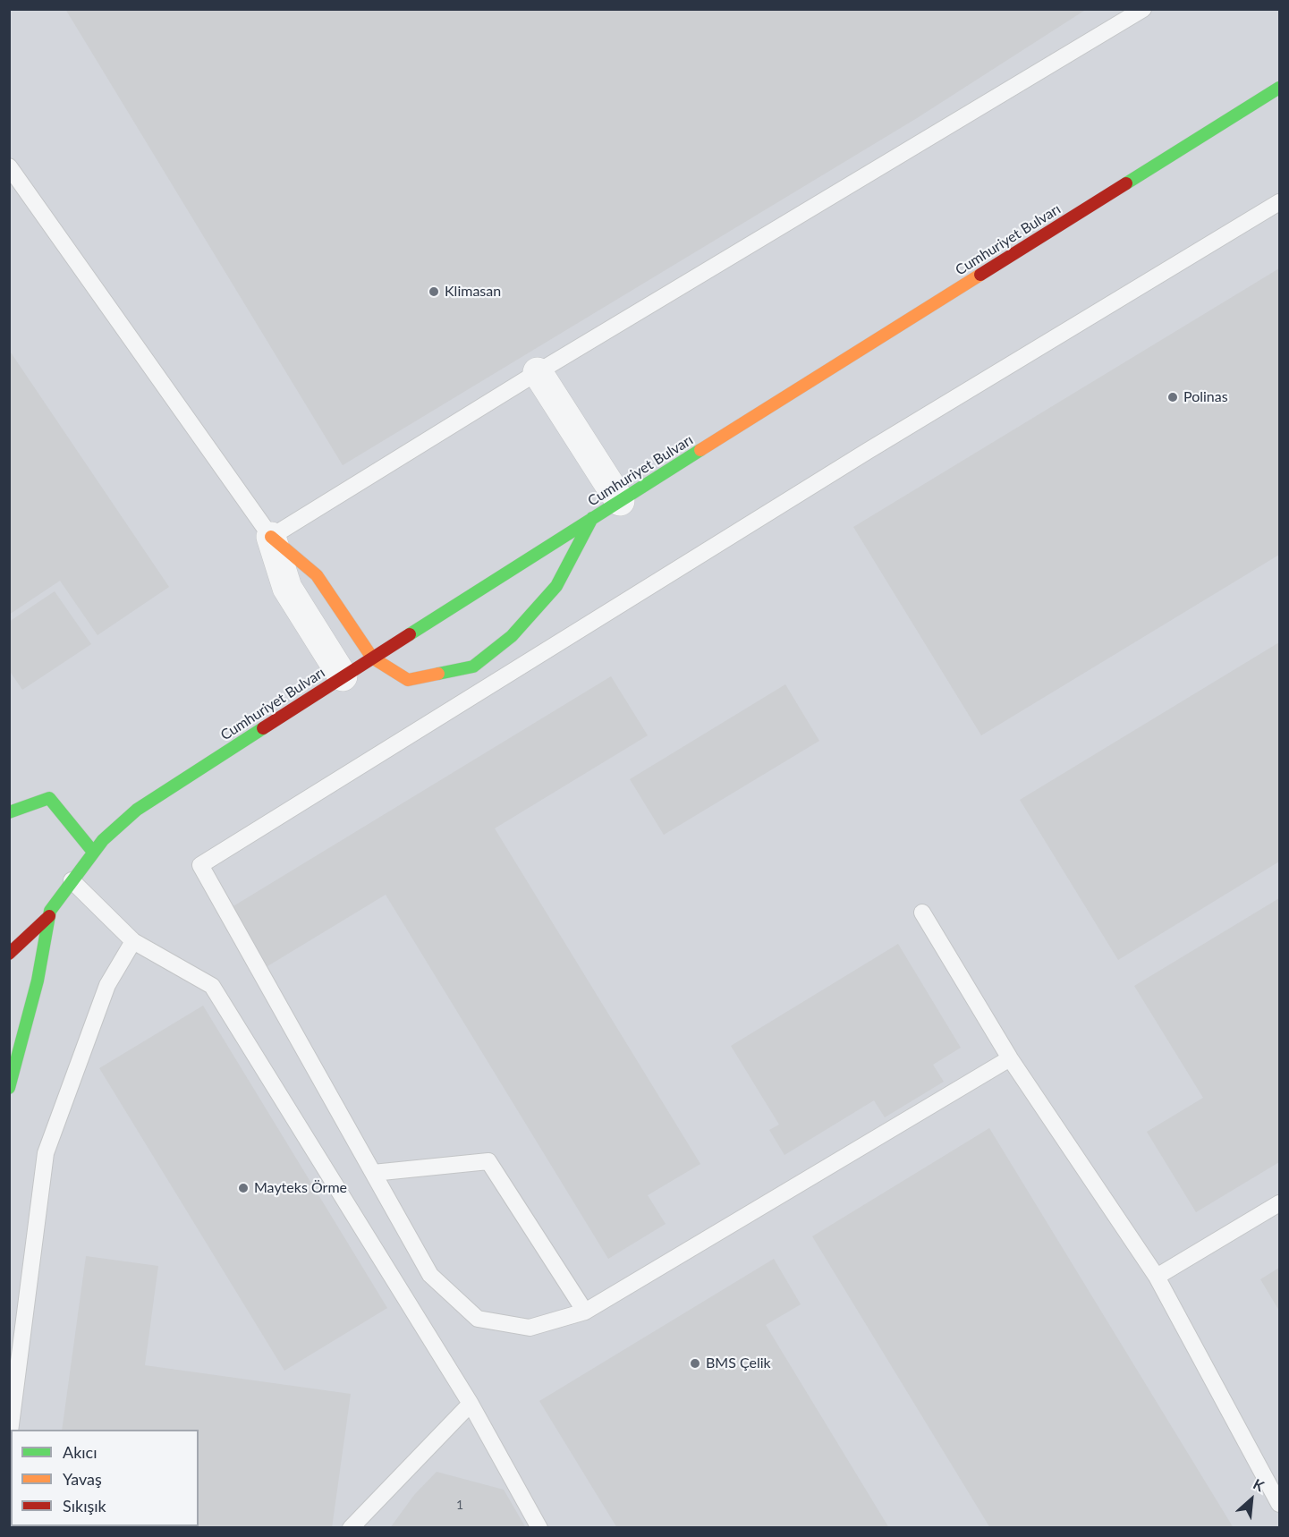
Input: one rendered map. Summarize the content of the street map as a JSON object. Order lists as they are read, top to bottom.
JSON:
{
  "streets": {
    "street": ["Cumhuriyet Bulvarı"]
  },
  "places": [
    "Klimasan",
    "Polinas",
    "Mayteks Örme",
    "BMS Çelik"
  ],
  "house_numbers": ["1"],
  "legend": ["Akıcı", "Yavaş", "Sıkışık"],
  "north": "top right"
}
